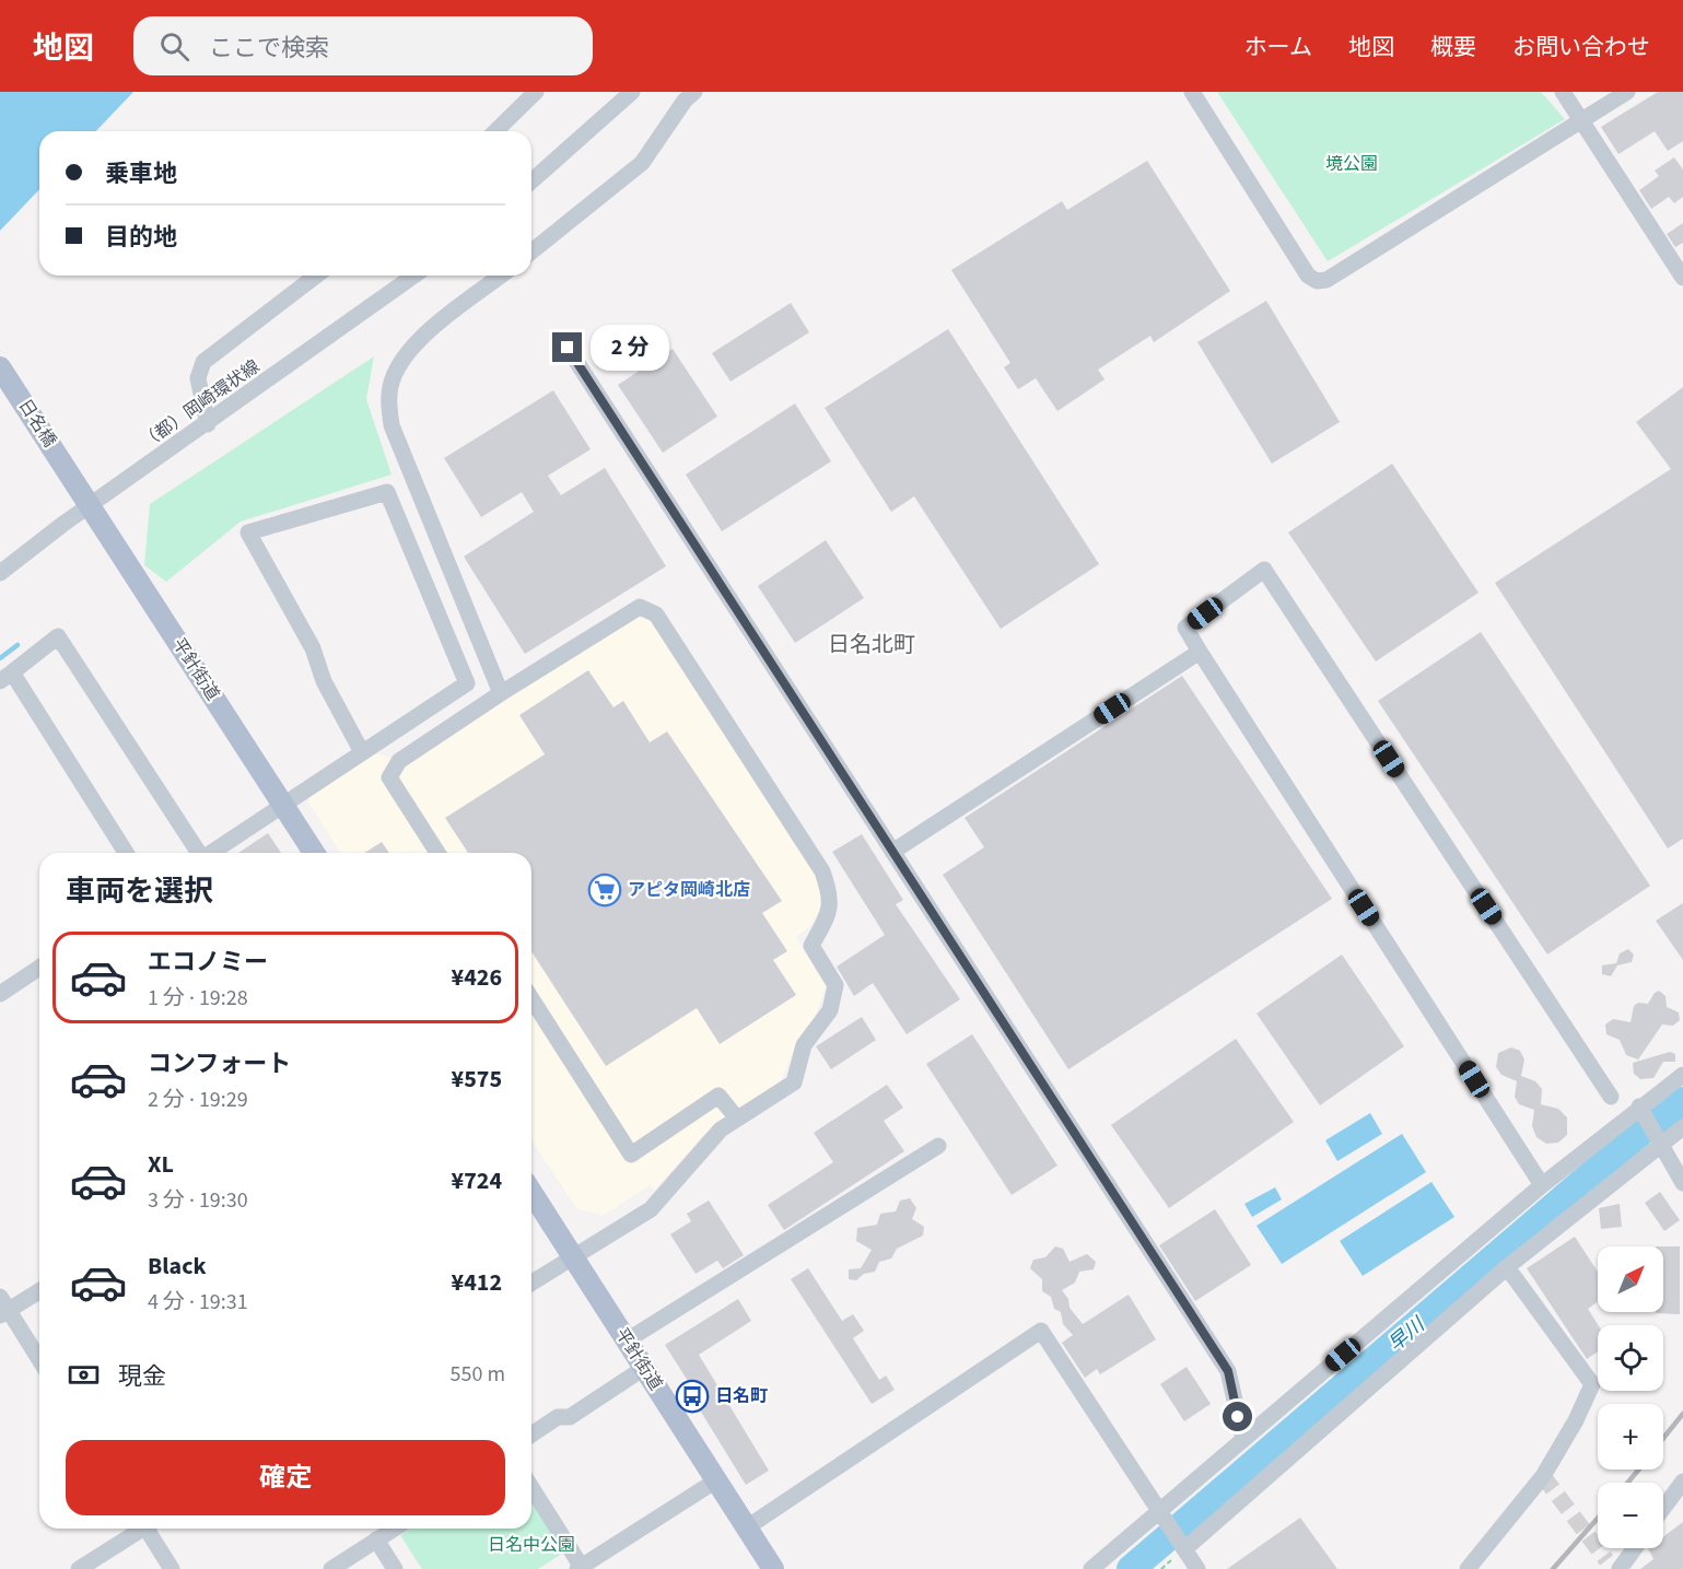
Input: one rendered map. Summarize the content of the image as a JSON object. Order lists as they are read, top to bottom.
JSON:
{
  "streets": {
    "main road": ["日名橋", "平針街道"],
    "street": ["（都）岡崎環状線"]
  },
  "crossings": [
    ["（都）岡崎環状線", "平針街道"],
    ["日名橋", "平針街道"]
  ],
  "districts": ["日名北町"],
  "water": ["早川"],
  "parks": ["境公園", "日名中公園"],
  "places": {
    "supermarket": ["アピタ岡崎北店"],
    "bus stop": ["日名町"]
  },
  "north": "top right",
  "page": {
    "header": "地図",
    "search": "ここで検索",
    "nav": [
      "ホーム",
      "地図",
      "概要",
      "お問い合わせ"
    ],
    "banner": ["乗車地", "目的地"],
    "bubble": "2 分",
    "heading": "車両を選択",
    "list": [
      {
        "name": "エコノミー",
        "note": "1 分 · 19:28",
        "value": "¥426"
      },
      {
        "name": "コンフォート",
        "note": "2 分 · 19:29",
        "value": "¥575"
      },
      {
        "name": "XL",
        "note": "3 分 · 19:30",
        "value": "¥724"
      },
      {
        "name": "Black",
        "note": "4 分 · 19:31",
        "value": "¥412"
      }
    ],
    "map_buttons": ["+", "−"],
    "pay": ["現金", "550 m"],
    "buttons": "確定"
  }
}
